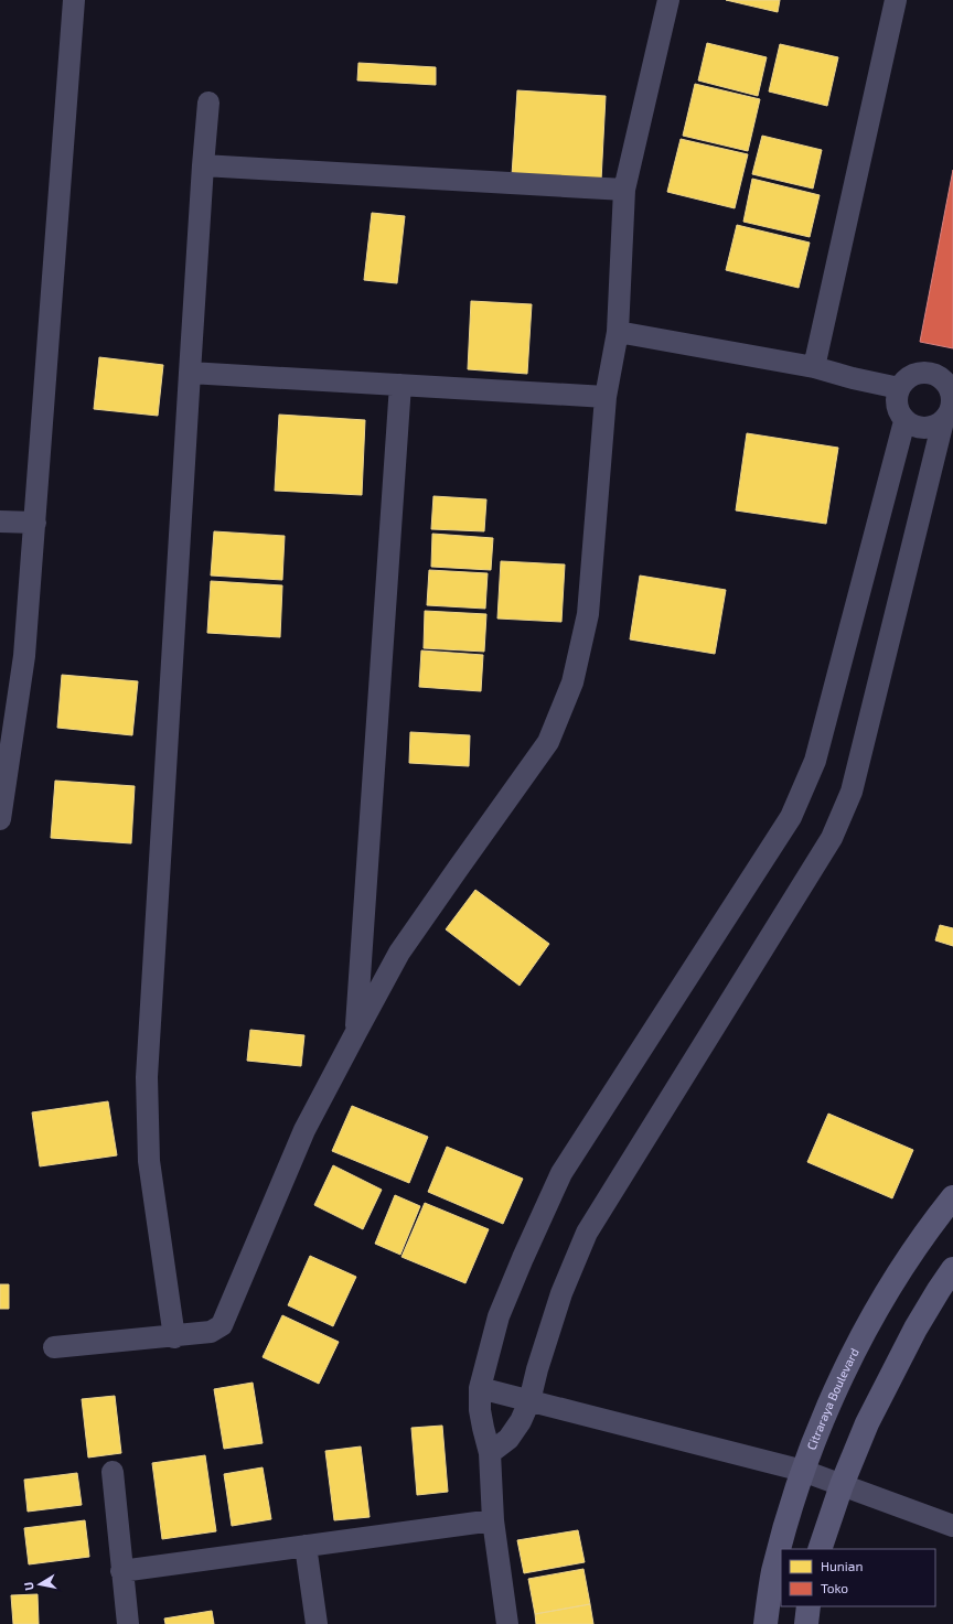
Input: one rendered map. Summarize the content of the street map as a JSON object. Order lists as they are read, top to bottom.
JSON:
{
  "streets": {
    "main road": ["Citraraya Boulevard"]
  },
  "legend": ["Hunian", "Toko"],
  "north": "left"
}
